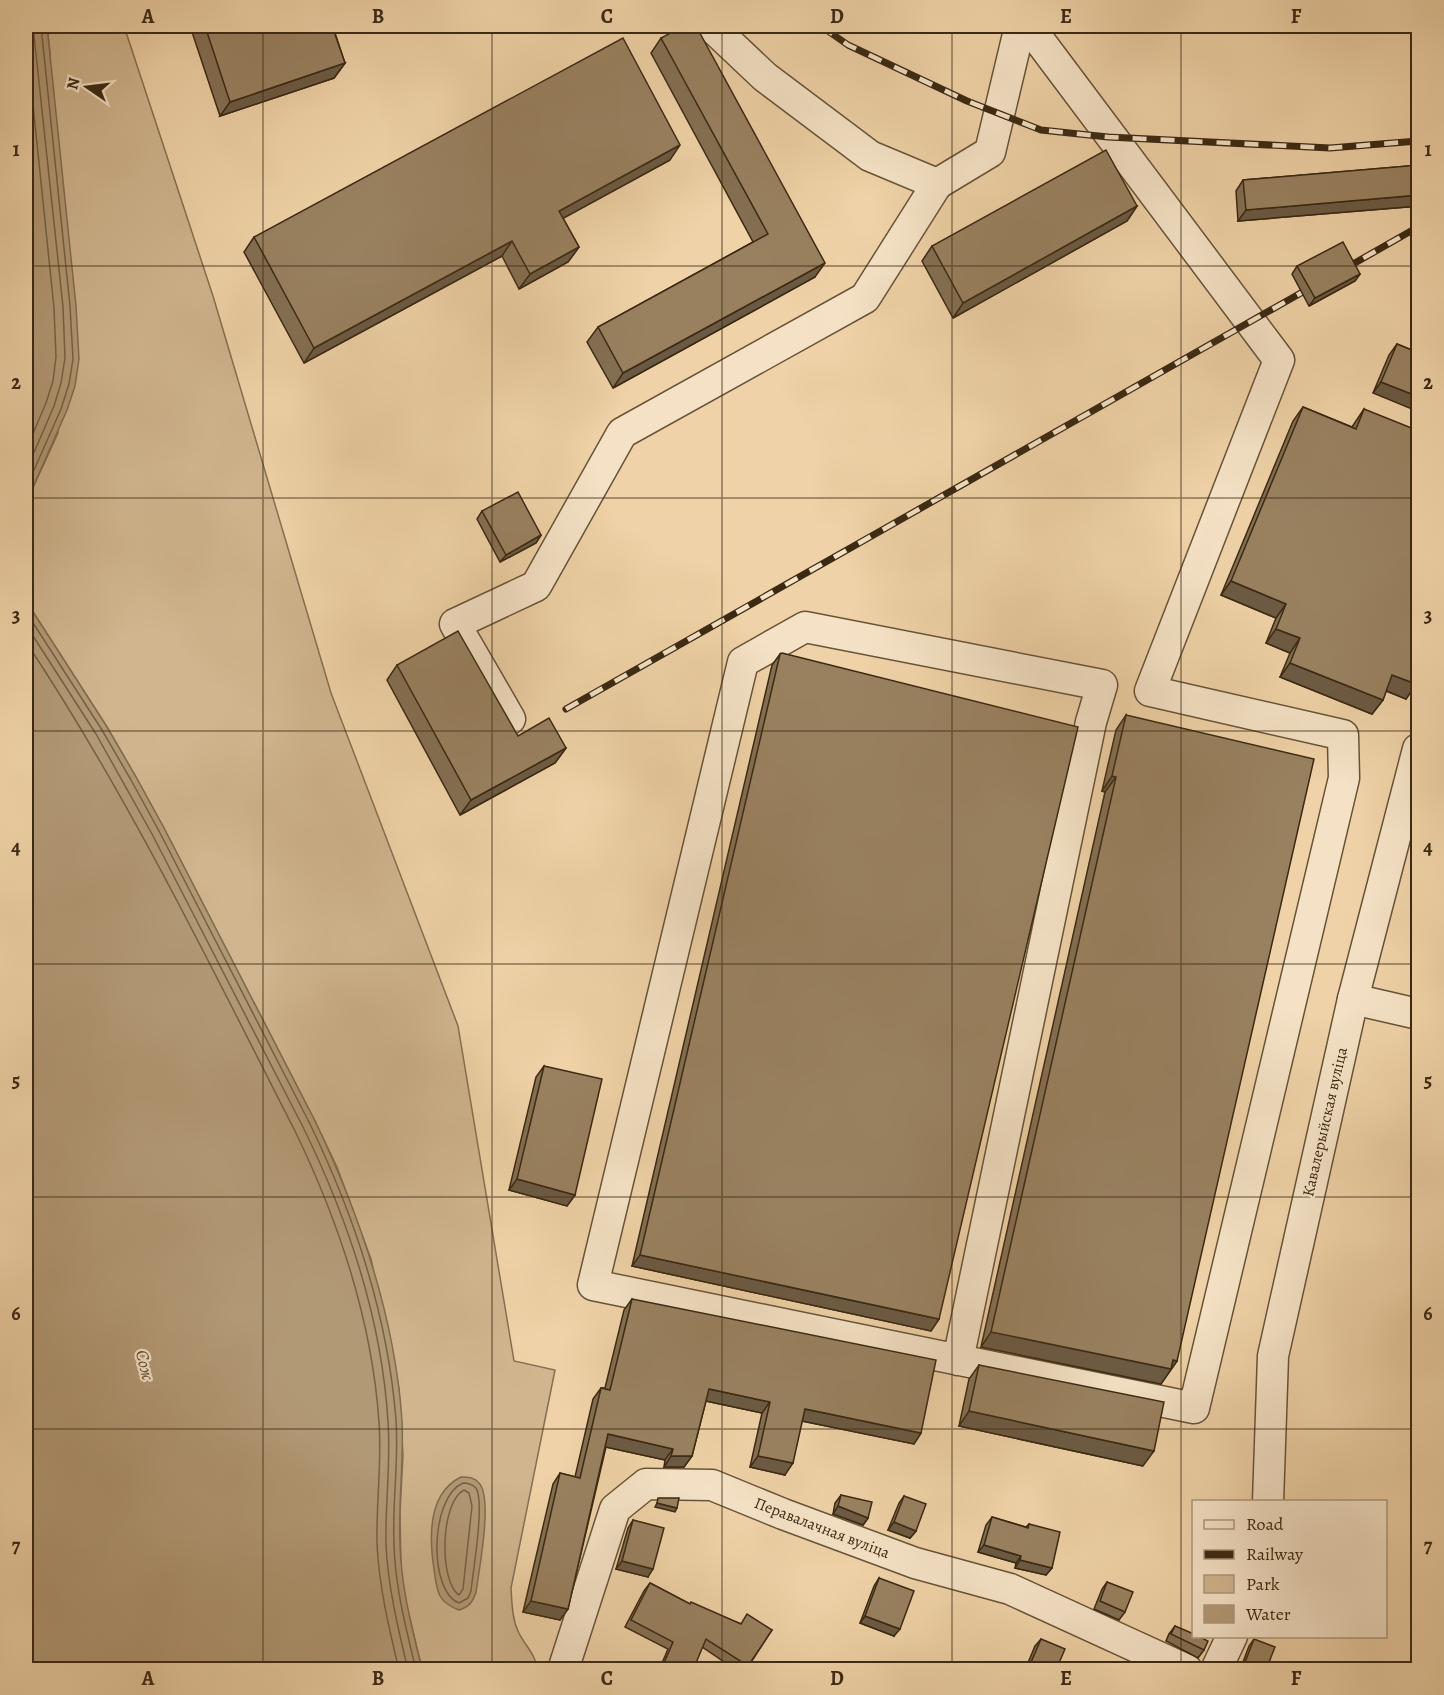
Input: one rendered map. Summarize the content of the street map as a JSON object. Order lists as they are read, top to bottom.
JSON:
{
  "streets": {
    "street": ["Кавалерыйская вуліца", "Перавалачная вуліца"]
  },
  "water": ["Сож"],
  "legend": [
    "Road",
    "Railway",
    "Park",
    "Water"
  ],
  "north": "left",
  "grid": {
    "columns": [
      "A",
      "B",
      "C",
      "D",
      "E",
      "F"
    ],
    "rows": [
      "1",
      "2",
      "3",
      "4",
      "5",
      "6",
      "7"
    ]
  }
}
